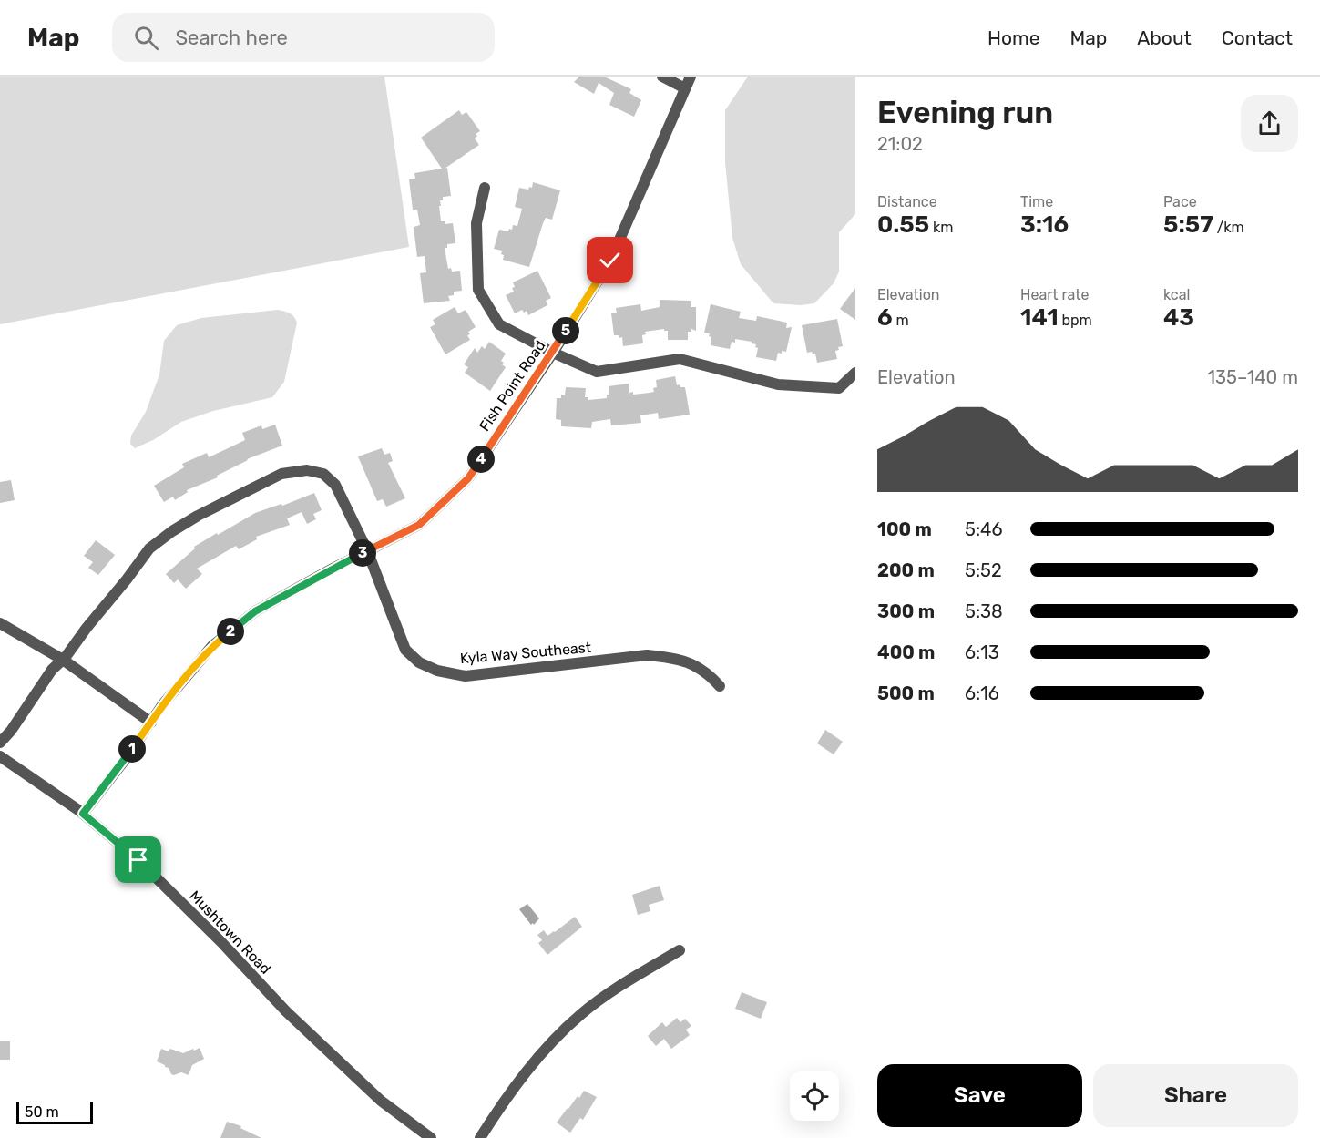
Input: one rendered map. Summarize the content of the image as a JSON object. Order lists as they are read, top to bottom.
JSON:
{
  "streets": {
    "street": ["Fish Point Road", "Kyla Way Southeast", "Mushtown Road"]
  },
  "crossings": [
    ["Fish Point Road", "Kyla Way Southeast"],
    ["Fish Point Road", "Mushtown Road"]
  ],
  "scale_bar": "50 m",
  "page": {
    "header": "Map",
    "search": "Search here",
    "nav": [
      "Home",
      "Map",
      "About",
      "Contact"
    ],
    "heading": ["Evening run", "21:02"],
    "stats": [
      ["Distance", "0.55 km"],
      ["Time", "3:16"],
      ["Pace", "5:57 /km"],
      ["Elevation", "6 m"],
      ["Heart rate", "141 bpm"],
      ["kcal", "43"]
    ],
    "pins": [
      "5",
      "4",
      "3",
      "2",
      "1"
    ],
    "chart": ["Elevation", "135–140 m"],
    "list": [
      {
        "name": "100 m",
        "note": "5:46"
      },
      {
        "name": "200 m",
        "note": "5:52"
      },
      {
        "name": "300 m",
        "note": "5:38"
      },
      {
        "name": "400 m",
        "note": "6:13"
      },
      {
        "name": "500 m",
        "note": "6:16"
      }
    ],
    "buttons": ["Save", "Share"],
    "scale": "50 m"
  }
}
